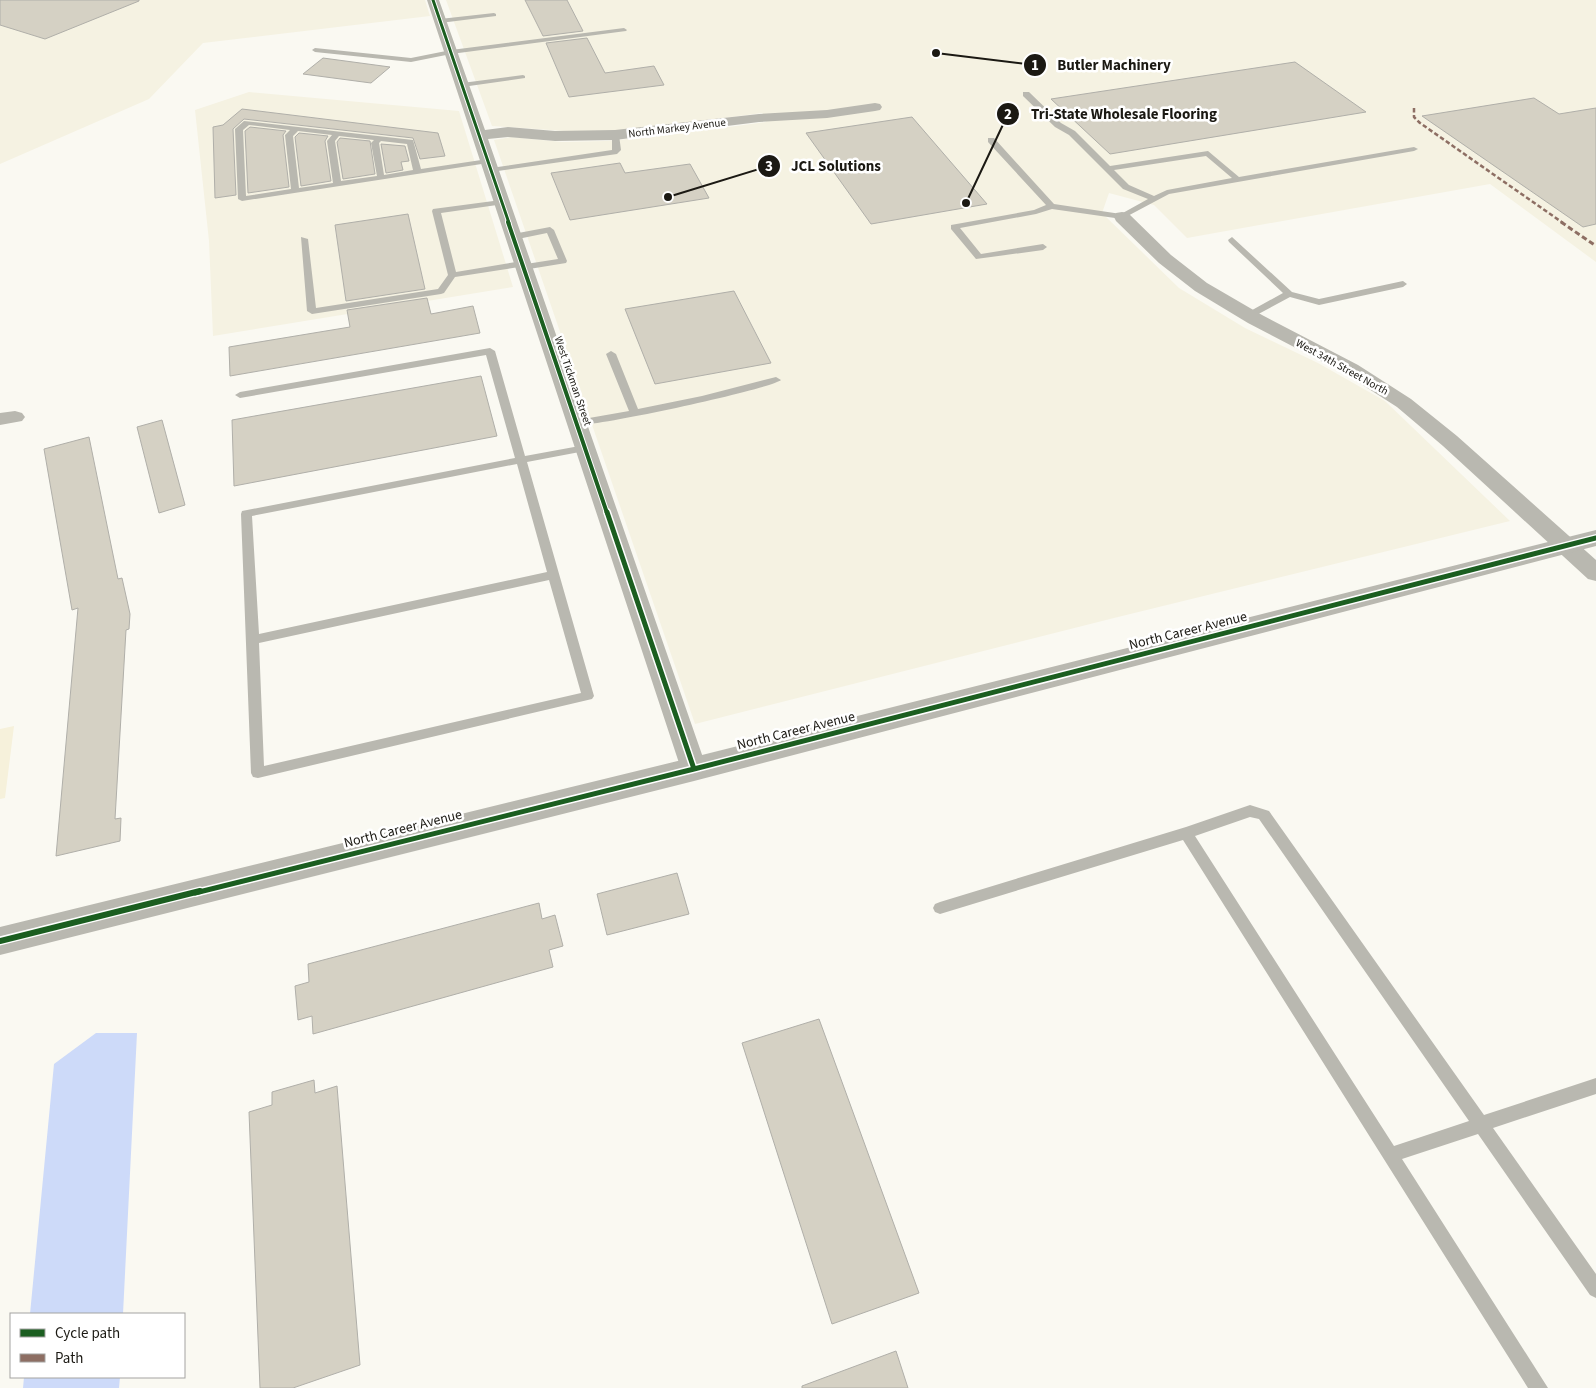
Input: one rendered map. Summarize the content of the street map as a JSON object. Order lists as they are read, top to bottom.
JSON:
{
  "streets": {
    "street": [
      "North Markey Avenue",
      "West 34th Street North",
      "West Tickman Street",
      "North Career Avenue"
    ]
  },
  "crossings": [
    ["North Markey Avenue", "West Tickman Street"],
    ["West 34th Street North", "North Career Avenue"],
    ["West Tickman Street", "North Career Avenue"]
  ],
  "places": ["Butler Machinery", "JCL Solutions", "Tri-State Wholesale Flooring"],
  "legend": ["Cycle path", "Path"]
}
